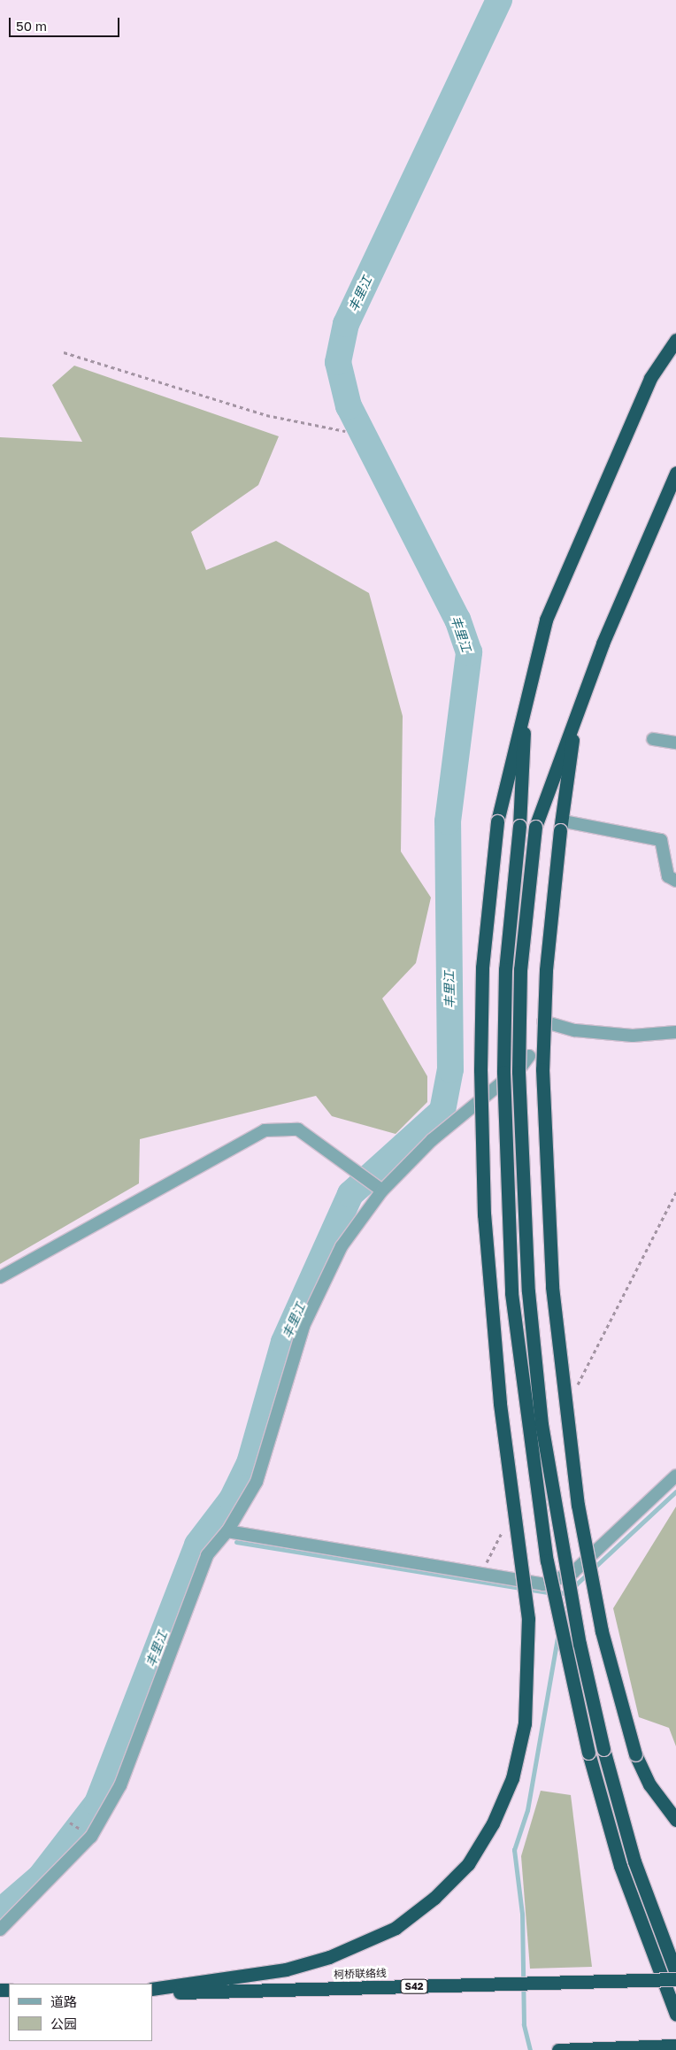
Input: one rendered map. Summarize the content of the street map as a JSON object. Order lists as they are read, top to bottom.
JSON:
{
  "streets": {
    "highway": ["柯桥联络线", "S42"]
  },
  "water": ["丰里江"],
  "legend": ["道路", "公园"],
  "scale_bar": "50 m"
}
